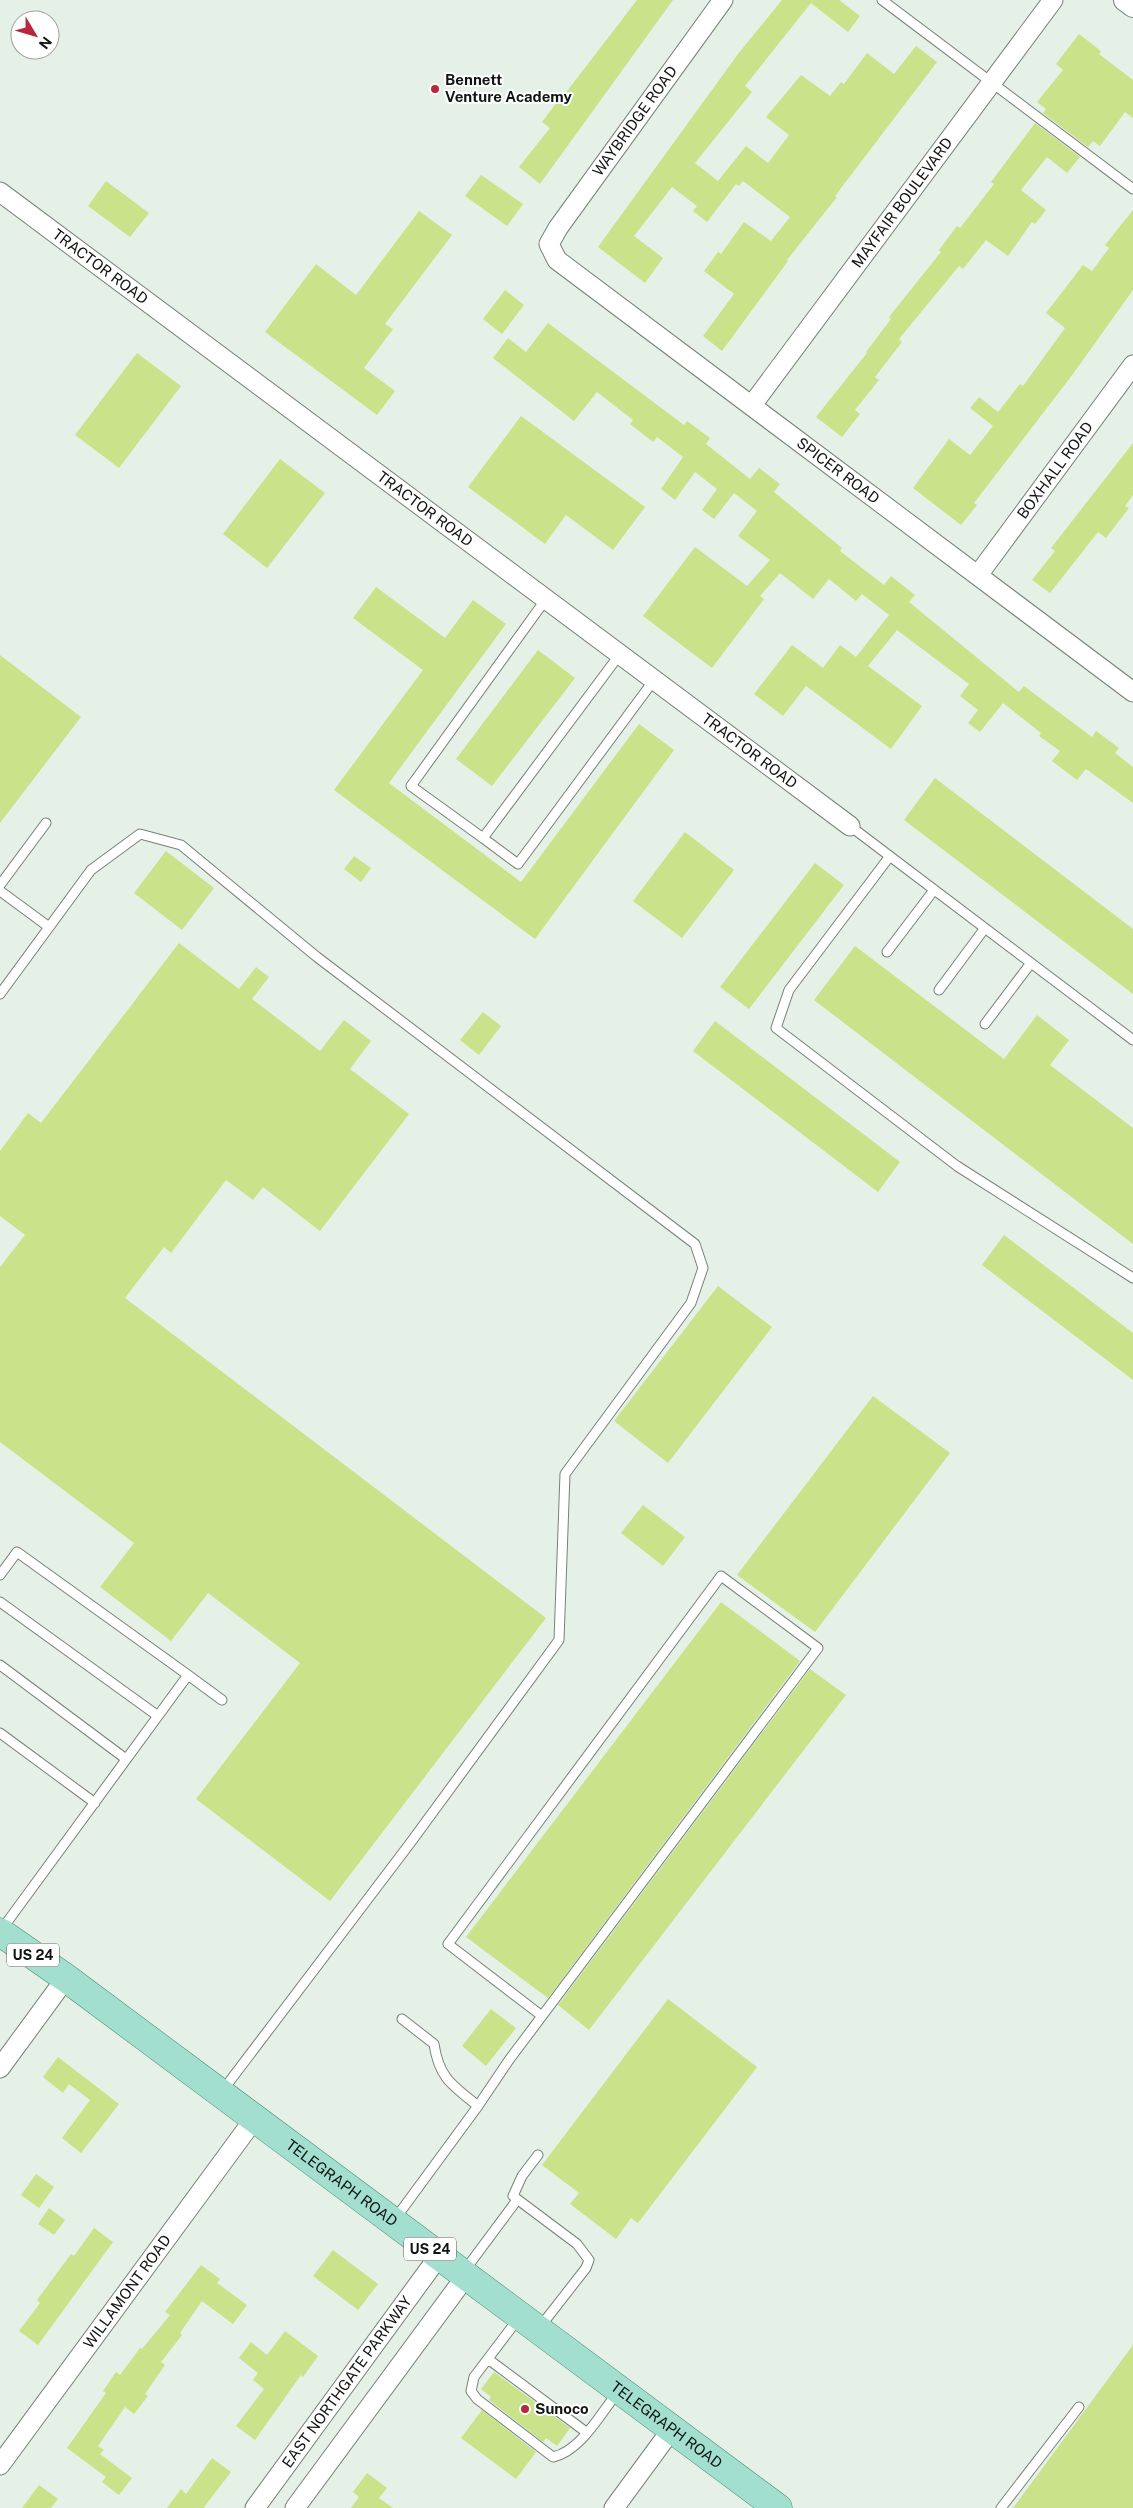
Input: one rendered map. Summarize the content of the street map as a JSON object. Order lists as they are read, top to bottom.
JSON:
{
  "streets": {
    "main road": ["US 24", "TELEGRAPH ROAD"],
    "street": [
      "WAYBRIDGE ROAD",
      "MAYFAIR BOULEVARD",
      "TRACTOR ROAD",
      "SPICER ROAD",
      "BOXHALL ROAD",
      "WILLAMONT ROAD",
      "EAST NORTHGATE PARKWAY"
    ]
  },
  "crossings": [
    ["WAYBRIDGE ROAD", "SPICER ROAD"],
    ["MAYFAIR BOULEVARD", "SPICER ROAD"],
    ["SPICER ROAD", "BOXHALL ROAD"],
    ["TELEGRAPH ROAD", "WILLAMONT ROAD"],
    ["TELEGRAPH ROAD", "EAST NORTHGATE PARKWAY"]
  ],
  "places": ["Bennett Venture Academy", "Sunoco"],
  "north": "bottom right"
}
